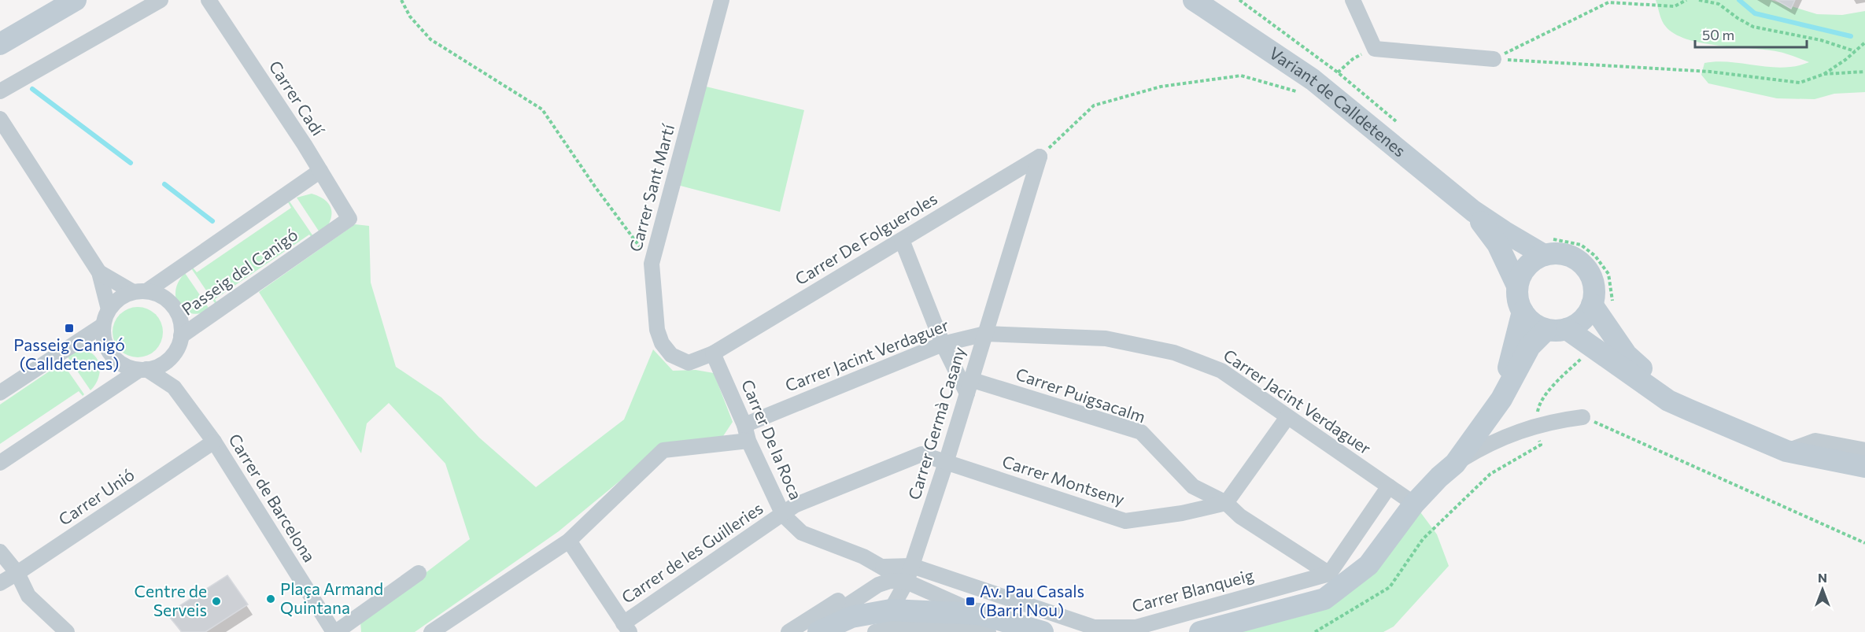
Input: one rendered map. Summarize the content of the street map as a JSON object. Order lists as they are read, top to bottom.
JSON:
{
  "streets": {
    "street": [
      "Carrer Cadí",
      "Variant de Calldetenes",
      "Carrer Sant Martí",
      "Carrer De Folgueroles",
      "Passeig del Canigó",
      "Carrer Jacint Verdaguer",
      "Carrer Puigsacalm",
      "Carrer Germà Casany",
      "Carrer De la Roca",
      "Carrer Montseny",
      "Carrer Unió",
      "Carrer de Barcelona",
      "Carrer de les Guilleries",
      "Carrer Blanqueig"
    ]
  },
  "crossings": [
    ["Carrer Cadí", "Passeig del Canigó"],
    ["Variant de Calldetenes", "Carrer Jacint Verdaguer"],
    ["Carrer Sant Martí", "Carrer De Folgueroles"],
    ["Carrer Sant Martí", "Carrer De la Roca"],
    ["Carrer De Folgueroles", "Carrer Germà Casany"],
    ["Carrer De Folgueroles", "Carrer De la Roca"],
    ["Passeig del Canigó", "Carrer de Barcelona"],
    ["Carrer Jacint Verdaguer", "Carrer Germà Casany"],
    ["Carrer Jacint Verdaguer", "Carrer De la Roca"],
    ["Carrer Puigsacalm", "Carrer Germà Casany"],
    ["Carrer Puigsacalm", "Carrer Montseny"],
    ["Carrer Puigsacalm", "Carrer Blanqueig"],
    ["Carrer Germà Casany", "Carrer De la Roca"],
    ["Carrer Germà Casany", "Carrer Montseny"],
    ["Carrer Germà Casany", "Carrer Blanqueig"],
    ["Carrer De la Roca", "Carrer Montseny"],
    ["Carrer De la Roca", "Carrer de les Guilleries"],
    ["Carrer De la Roca", "Carrer Blanqueig"],
    ["Carrer Montseny", "Carrer de les Guilleries"],
    ["Carrer Unió", "Carrer de Barcelona"]
  ],
  "places": {
    "transit": ["Passeig Canigó (Calldetenes)", "Av. Pau Casals (Barri Nou)"],
    "other": ["Plaça Armand Quintana", "Centre de Serveis"]
  },
  "scale_bar": "50 m",
  "north": "top"
}
